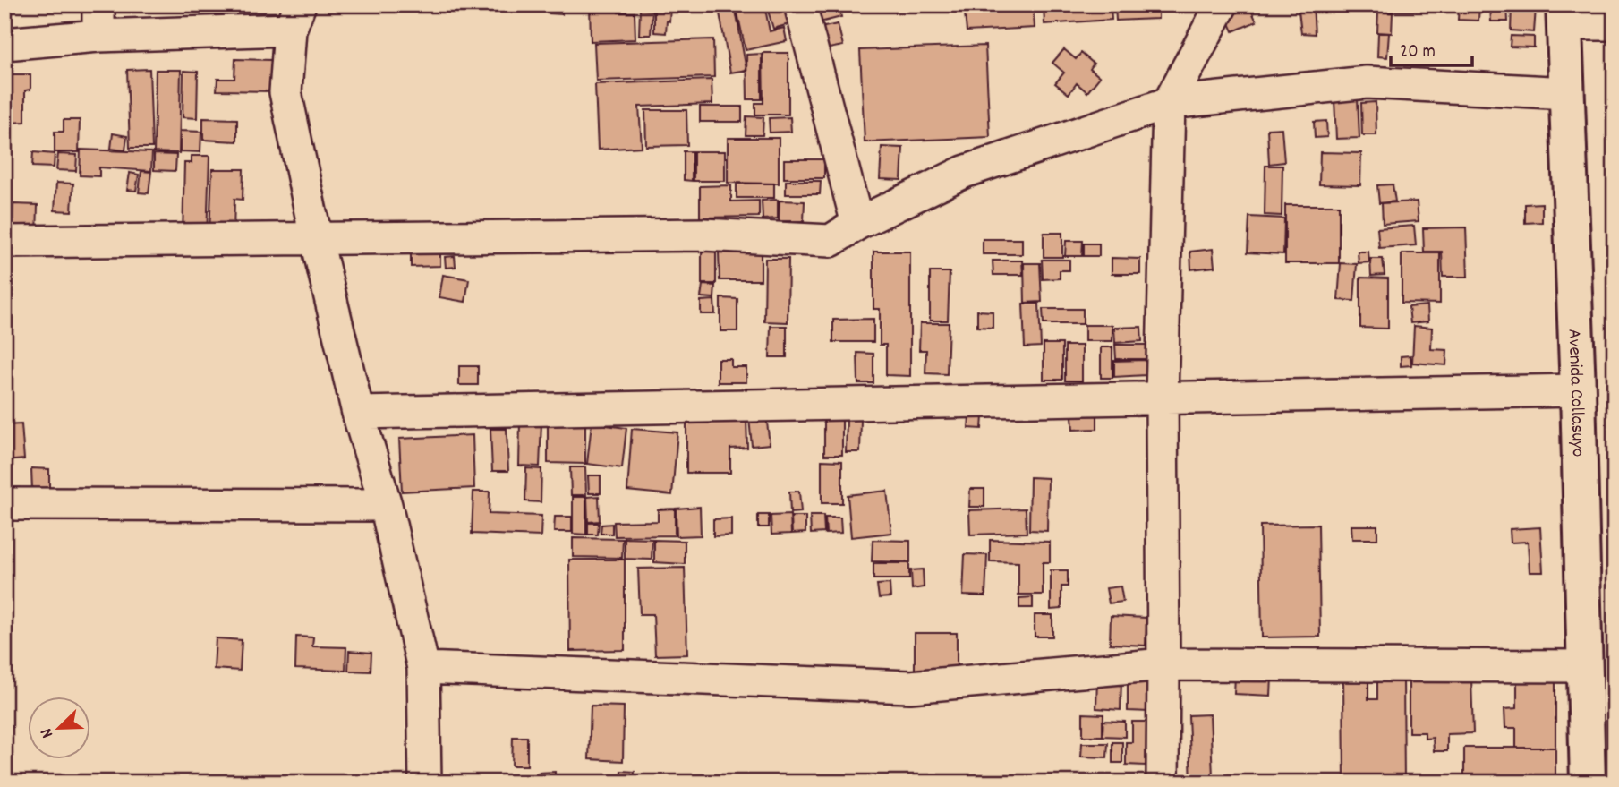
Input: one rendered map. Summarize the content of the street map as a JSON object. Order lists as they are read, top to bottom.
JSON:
{
  "streets": {
    "street": ["Avenida Collasuyo"]
  },
  "scale_bar": "20 m",
  "north": "bottom left"
}
